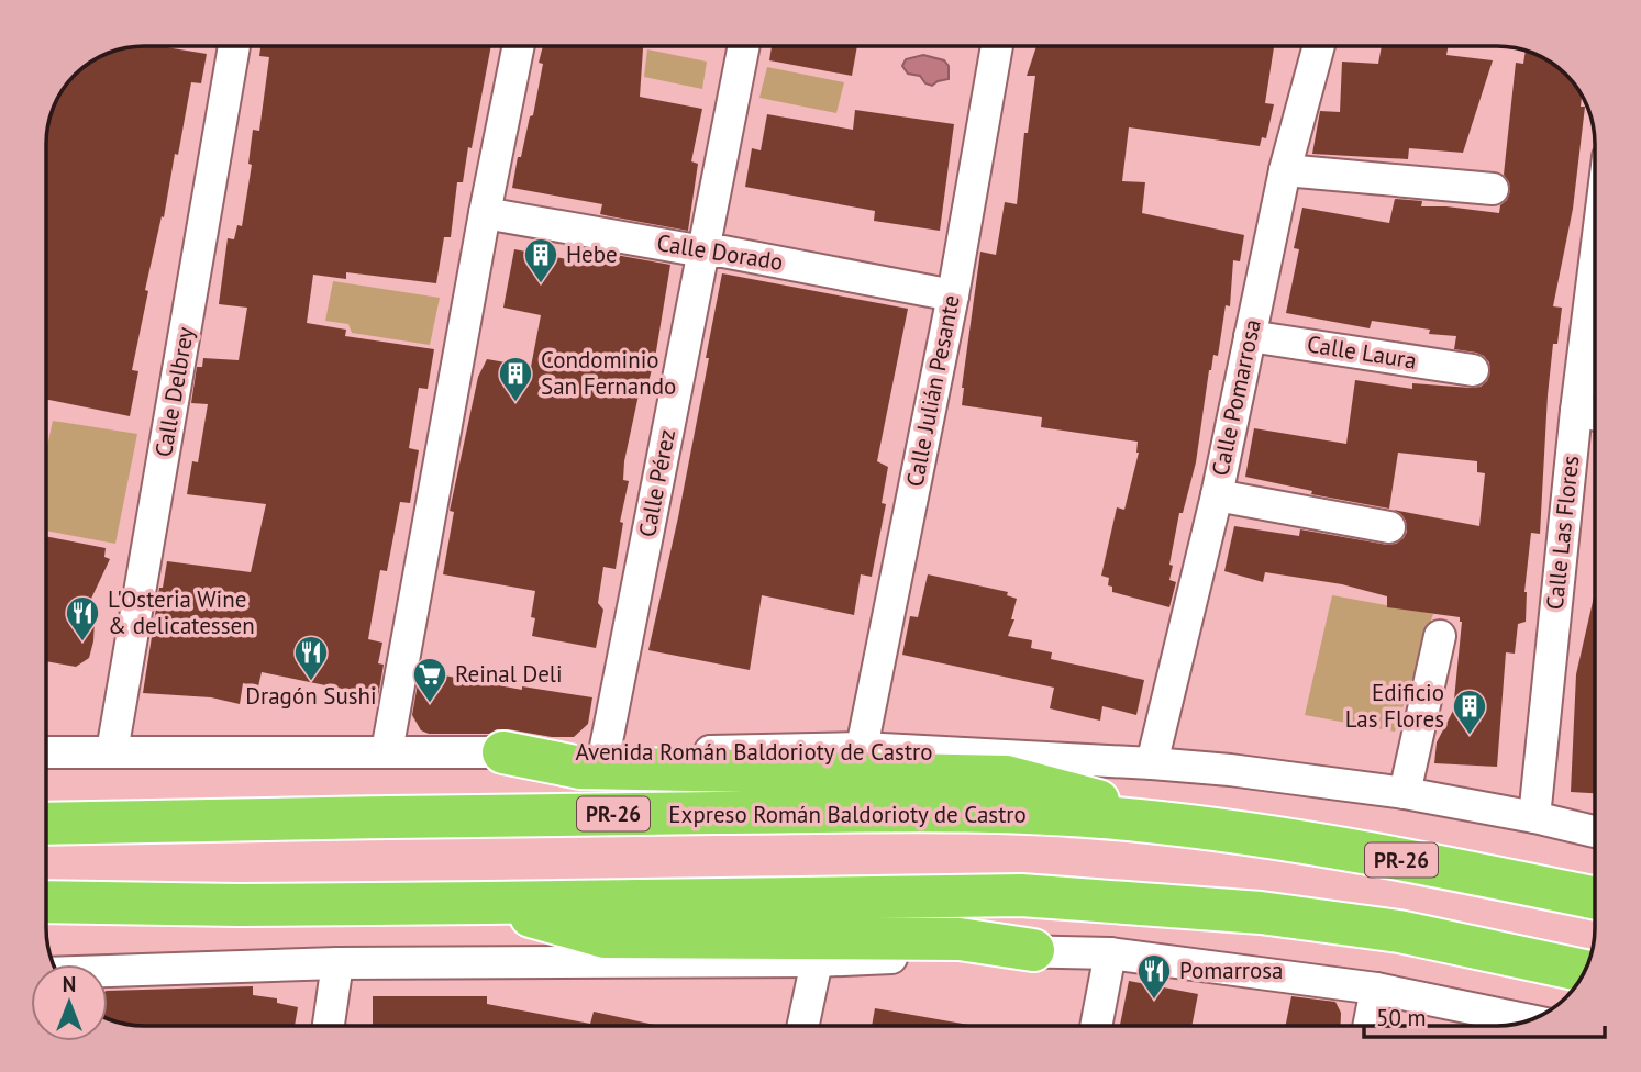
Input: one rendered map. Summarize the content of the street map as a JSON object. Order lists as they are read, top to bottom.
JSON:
{
  "streets": {
    "highway": ["PR-26", "Expreso Román Baldorioty de Castro"],
    "street": [
      "Calle Dorado",
      "Calle Laura",
      "Calle Julián Pesante",
      "Calle Delbrey",
      "Calle Pomarrosa",
      "Calle Pérez",
      "Calle Las Flores",
      "Avenida Román Baldorioty de Castro"
    ]
  },
  "crossings": [
    ["Calle Dorado", "Calle Julián Pesante"],
    ["Calle Dorado", "Calle Pérez"],
    ["Calle Laura", "Calle Pomarrosa"],
    ["Calle Julián Pesante", "Avenida Román Baldorioty de Castro"],
    ["Calle Delbrey", "Avenida Román Baldorioty de Castro"],
    ["Calle Pomarrosa", "Avenida Román Baldorioty de Castro"],
    ["Calle Pérez", "Avenida Román Baldorioty de Castro"],
    ["Calle Las Flores", "Avenida Román Baldorioty de Castro"]
  ],
  "places": {
    "building": ["Hebe", "Condominio San Fernando", "Edificio Las Flores"],
    "restaurant": ["L'Osteria Wine & delicatessen", "Dragón Sushi", "Pomarrosa"],
    "supermarket": ["Reinal Deli"]
  },
  "scale_bar": "50 m",
  "north": "top"
}
